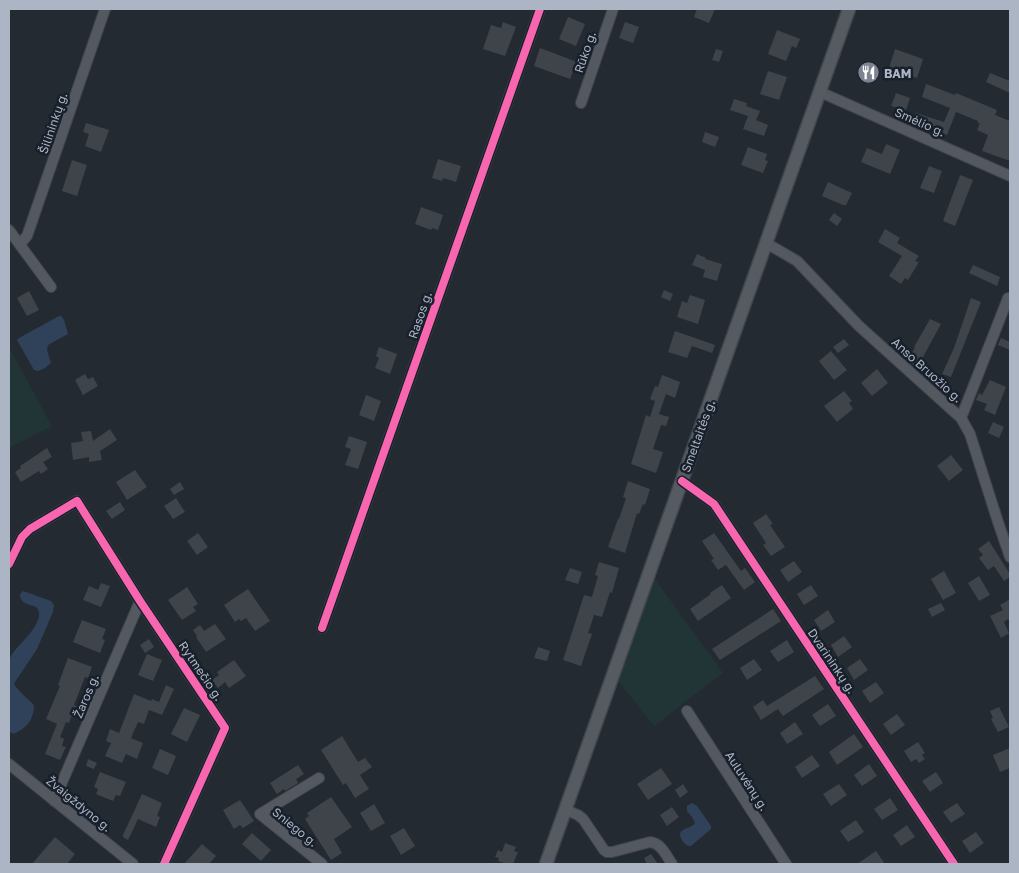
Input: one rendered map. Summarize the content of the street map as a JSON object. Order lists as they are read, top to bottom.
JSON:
{
  "streets": {
    "main road": ["Smeltaitės g."],
    "street": [
      "Rūko g.",
      "Smėlio g.",
      "Šilininkų g.",
      "Rasos g.",
      "Anso Bruožio g.",
      "Dvarininkų g.",
      "Rytmečio g.",
      "Žaros g.",
      "Auluvėnų g.",
      "Žvaigždyno g.",
      "Sniego g."
    ]
  },
  "crossings": [
    ["Smėlio g.", "Smeltaitės g."],
    ["Anso Bruožio g.", "Smeltaitės g."],
    ["Smeltaitės g.", "Dvarininkų g."],
    ["Rytmečio g.", "Žaros g."],
    ["Žaros g.", "Žvaigždyno g."]
  ],
  "places": {
    "restaurant": ["BAM"]
  }
}
